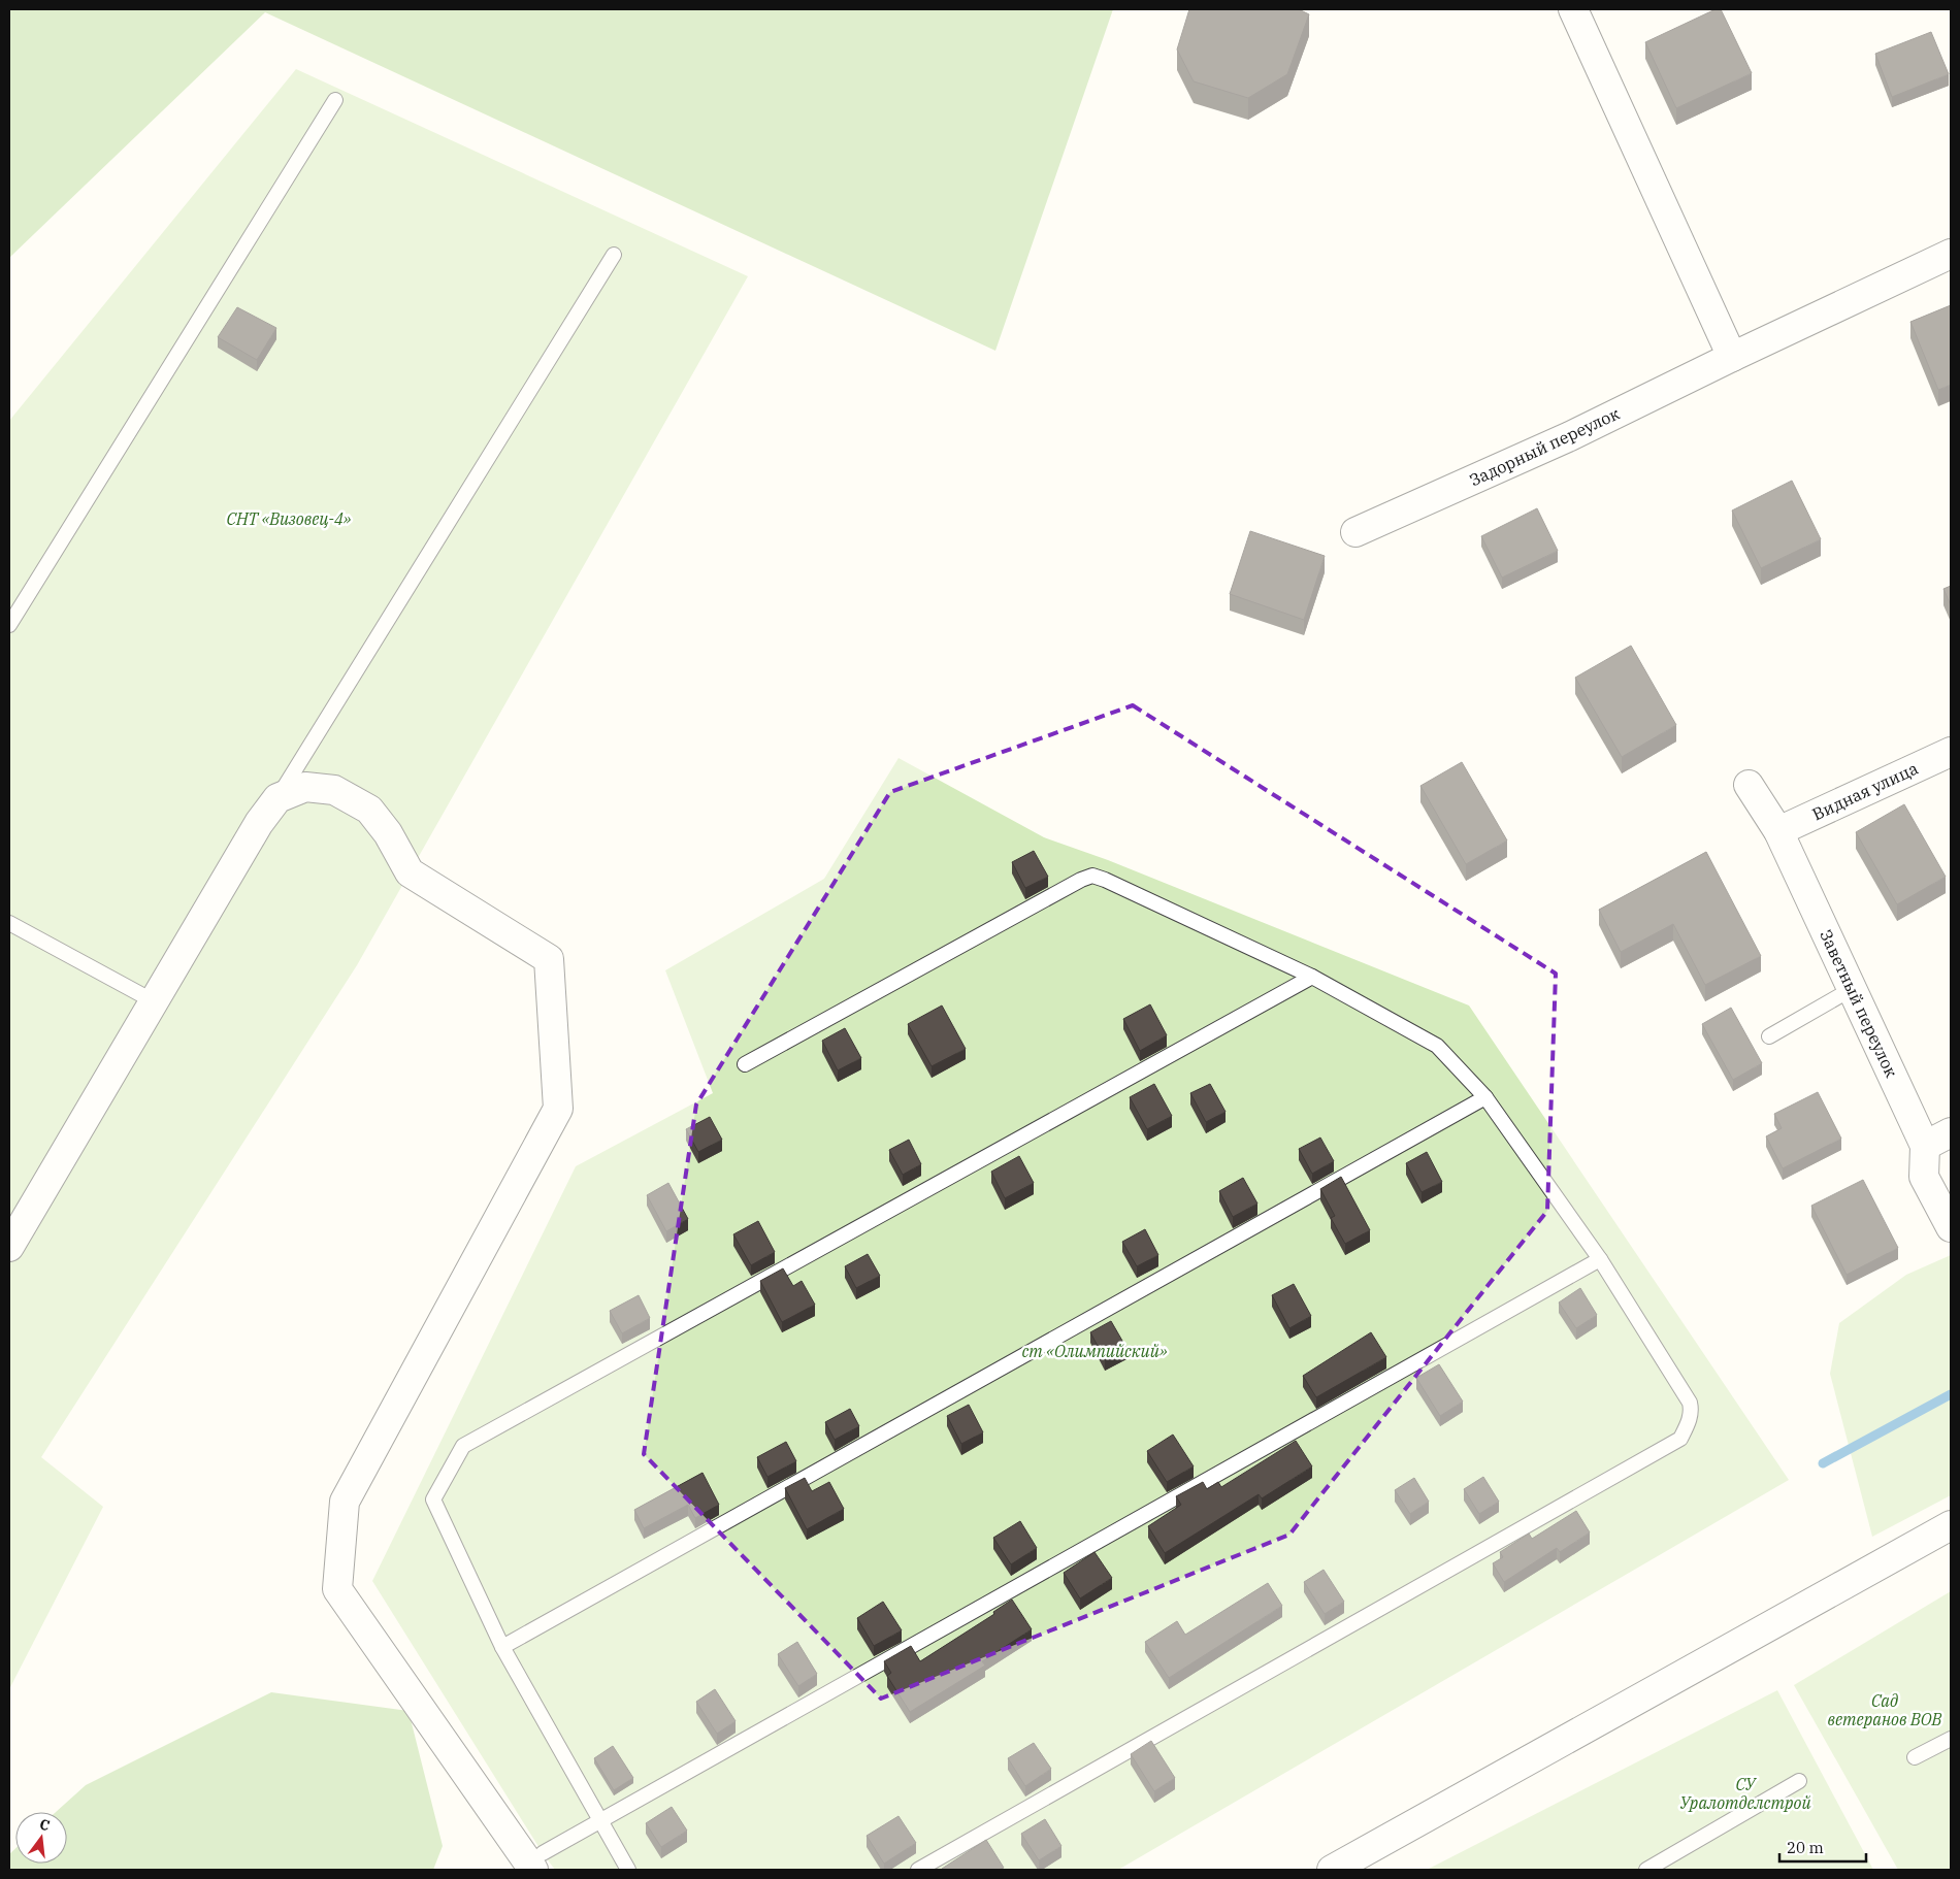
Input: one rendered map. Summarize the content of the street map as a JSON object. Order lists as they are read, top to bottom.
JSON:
{
  "streets": {
    "street": ["Задорный переулок", "Видная улица", "Заветный переулок"]
  },
  "crossings": [
    ["Видная улица", "Заветный переулок"]
  ],
  "parks": [
    "СНТ «Визовец-4»",
    "ст «Олимпийский»",
    "Сад ветеранов ВОВ",
    "СУ Уралотделстрой"
  ],
  "scale_bar": "20 m",
  "north": "top"
}
